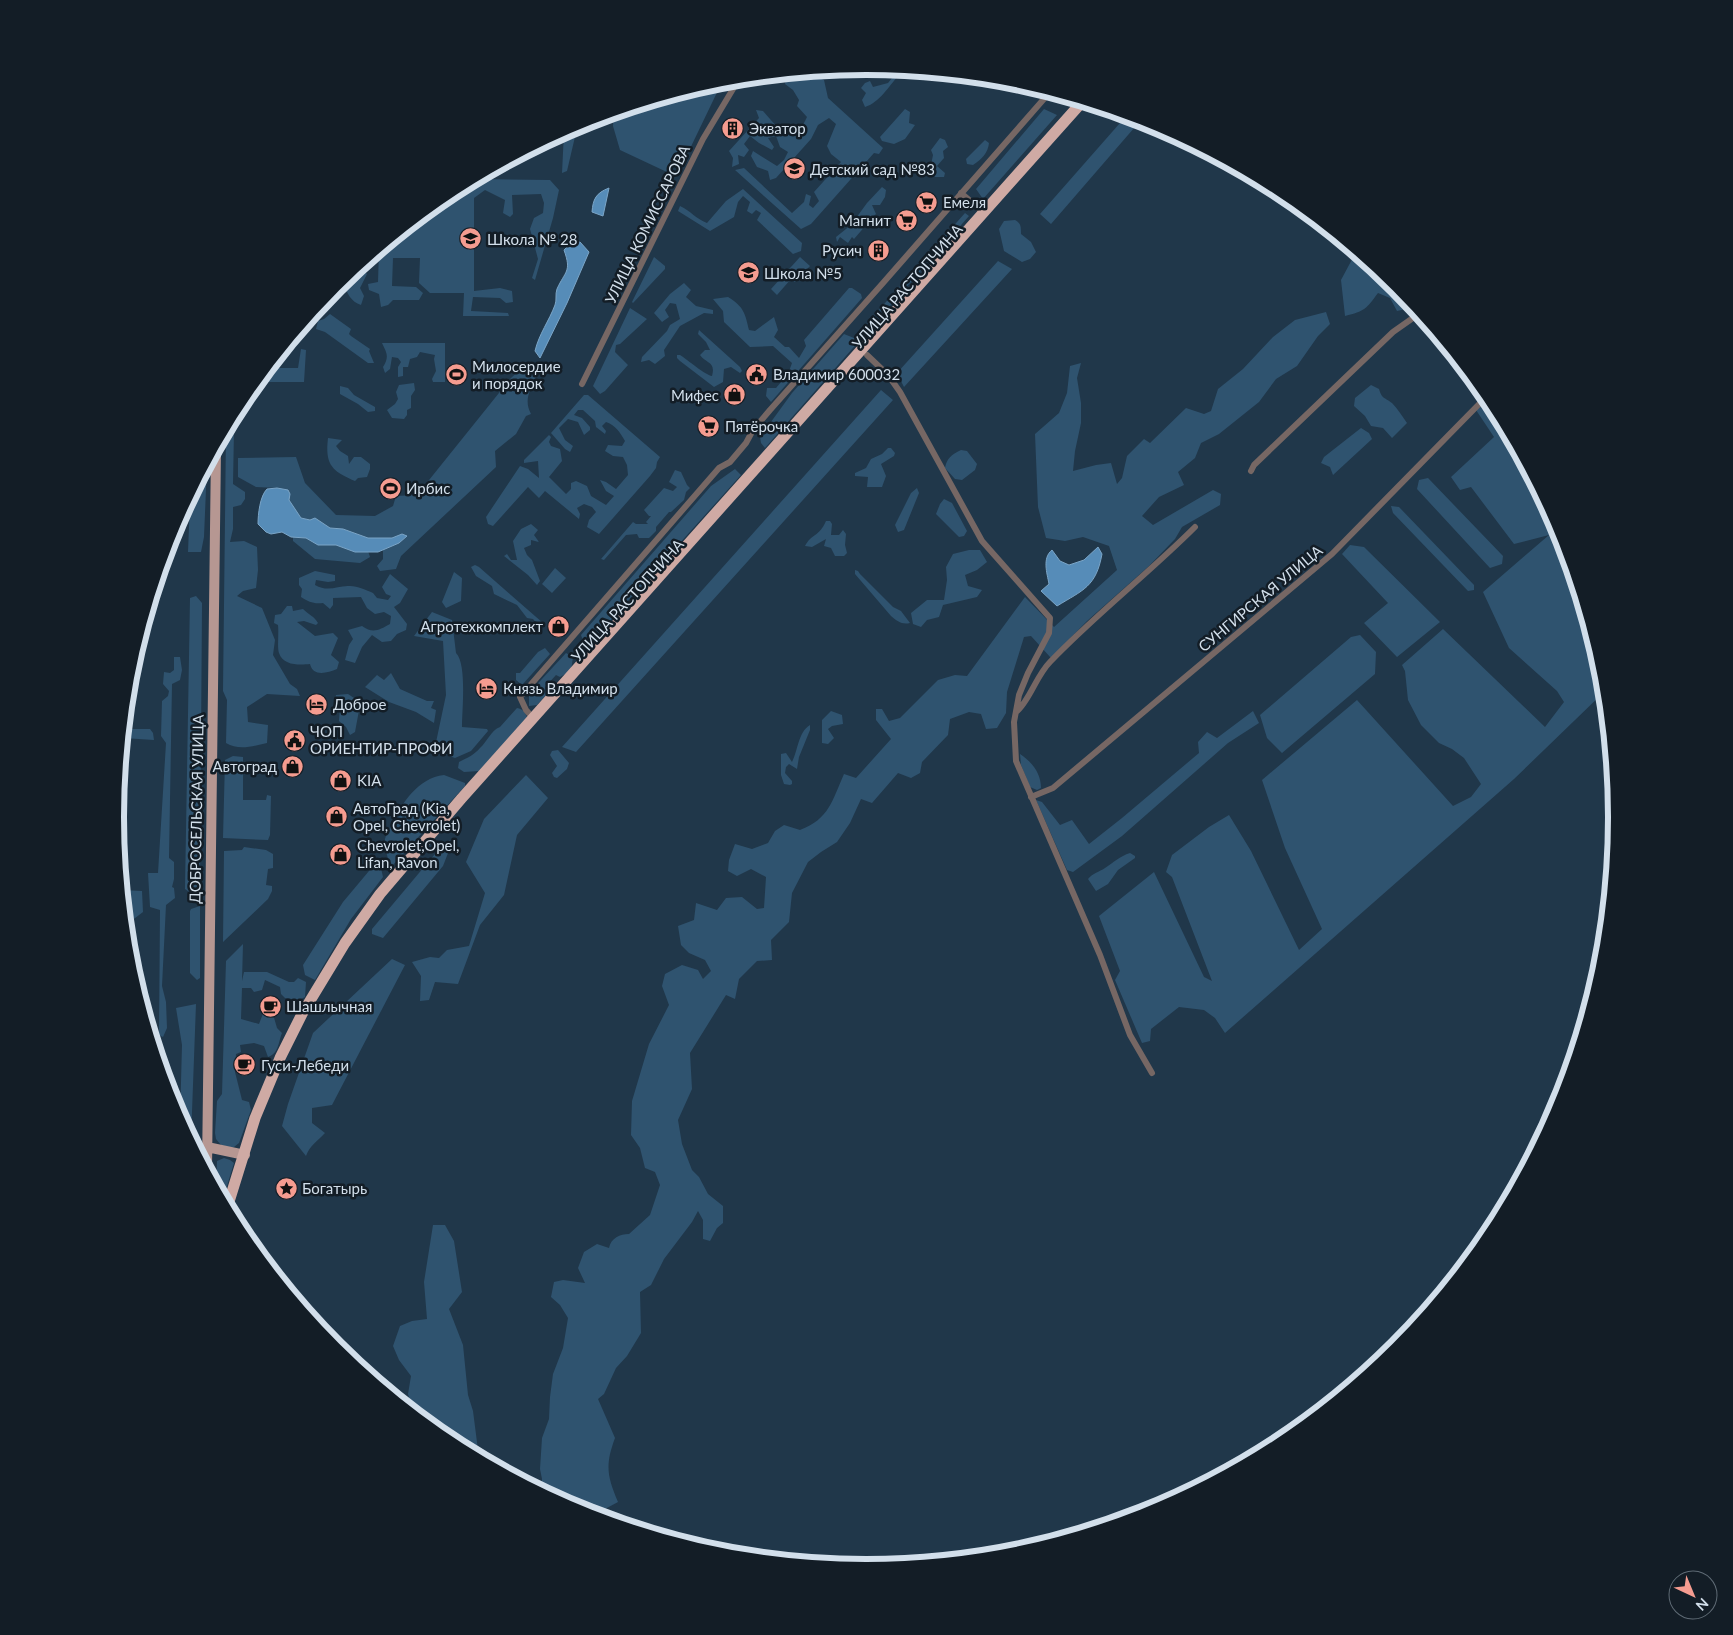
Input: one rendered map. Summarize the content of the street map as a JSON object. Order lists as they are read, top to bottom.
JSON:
{
  "streets": {
    "highway": ["УЛИЦА РАСТОПЧИНА"],
    "main road": ["ДОБРОСЕЛЬСКАЯ УЛИЦА"],
    "street": ["УЛИЦА КОМИССАРОВА", "СУНГИРСКАЯ УЛИЦА"]
  },
  "places": {
    "building": ["Экватор", "Русич"],
    "school or university": ["Детский сад №83", "Школа № 28", "Школа №5"],
    "supermarket": ["Емеля", "Магнит", "Пятёрочка"],
    "public building": ["Владимир 600032", "ЧОП ОРИЕНТИР-ПРОФИ"],
    "sports": ["Милосердие и порядок", "Ирбис"],
    "shop": [
      "Мифес",
      "Агротехкомплект",
      "Автоград",
      "KIA",
      "АвтоГрад (Kia, Opel, Chevrolet)",
      "Chevrolet,Opel, Lifan, Ravon"
    ],
    "hotel": ["Князь Владимир", "Доброе"],
    "cafe": ["Шашлычная", "Гуси-Лебеди"],
    "place": ["Богатырь"]
  },
  "north": "bottom right"
}
